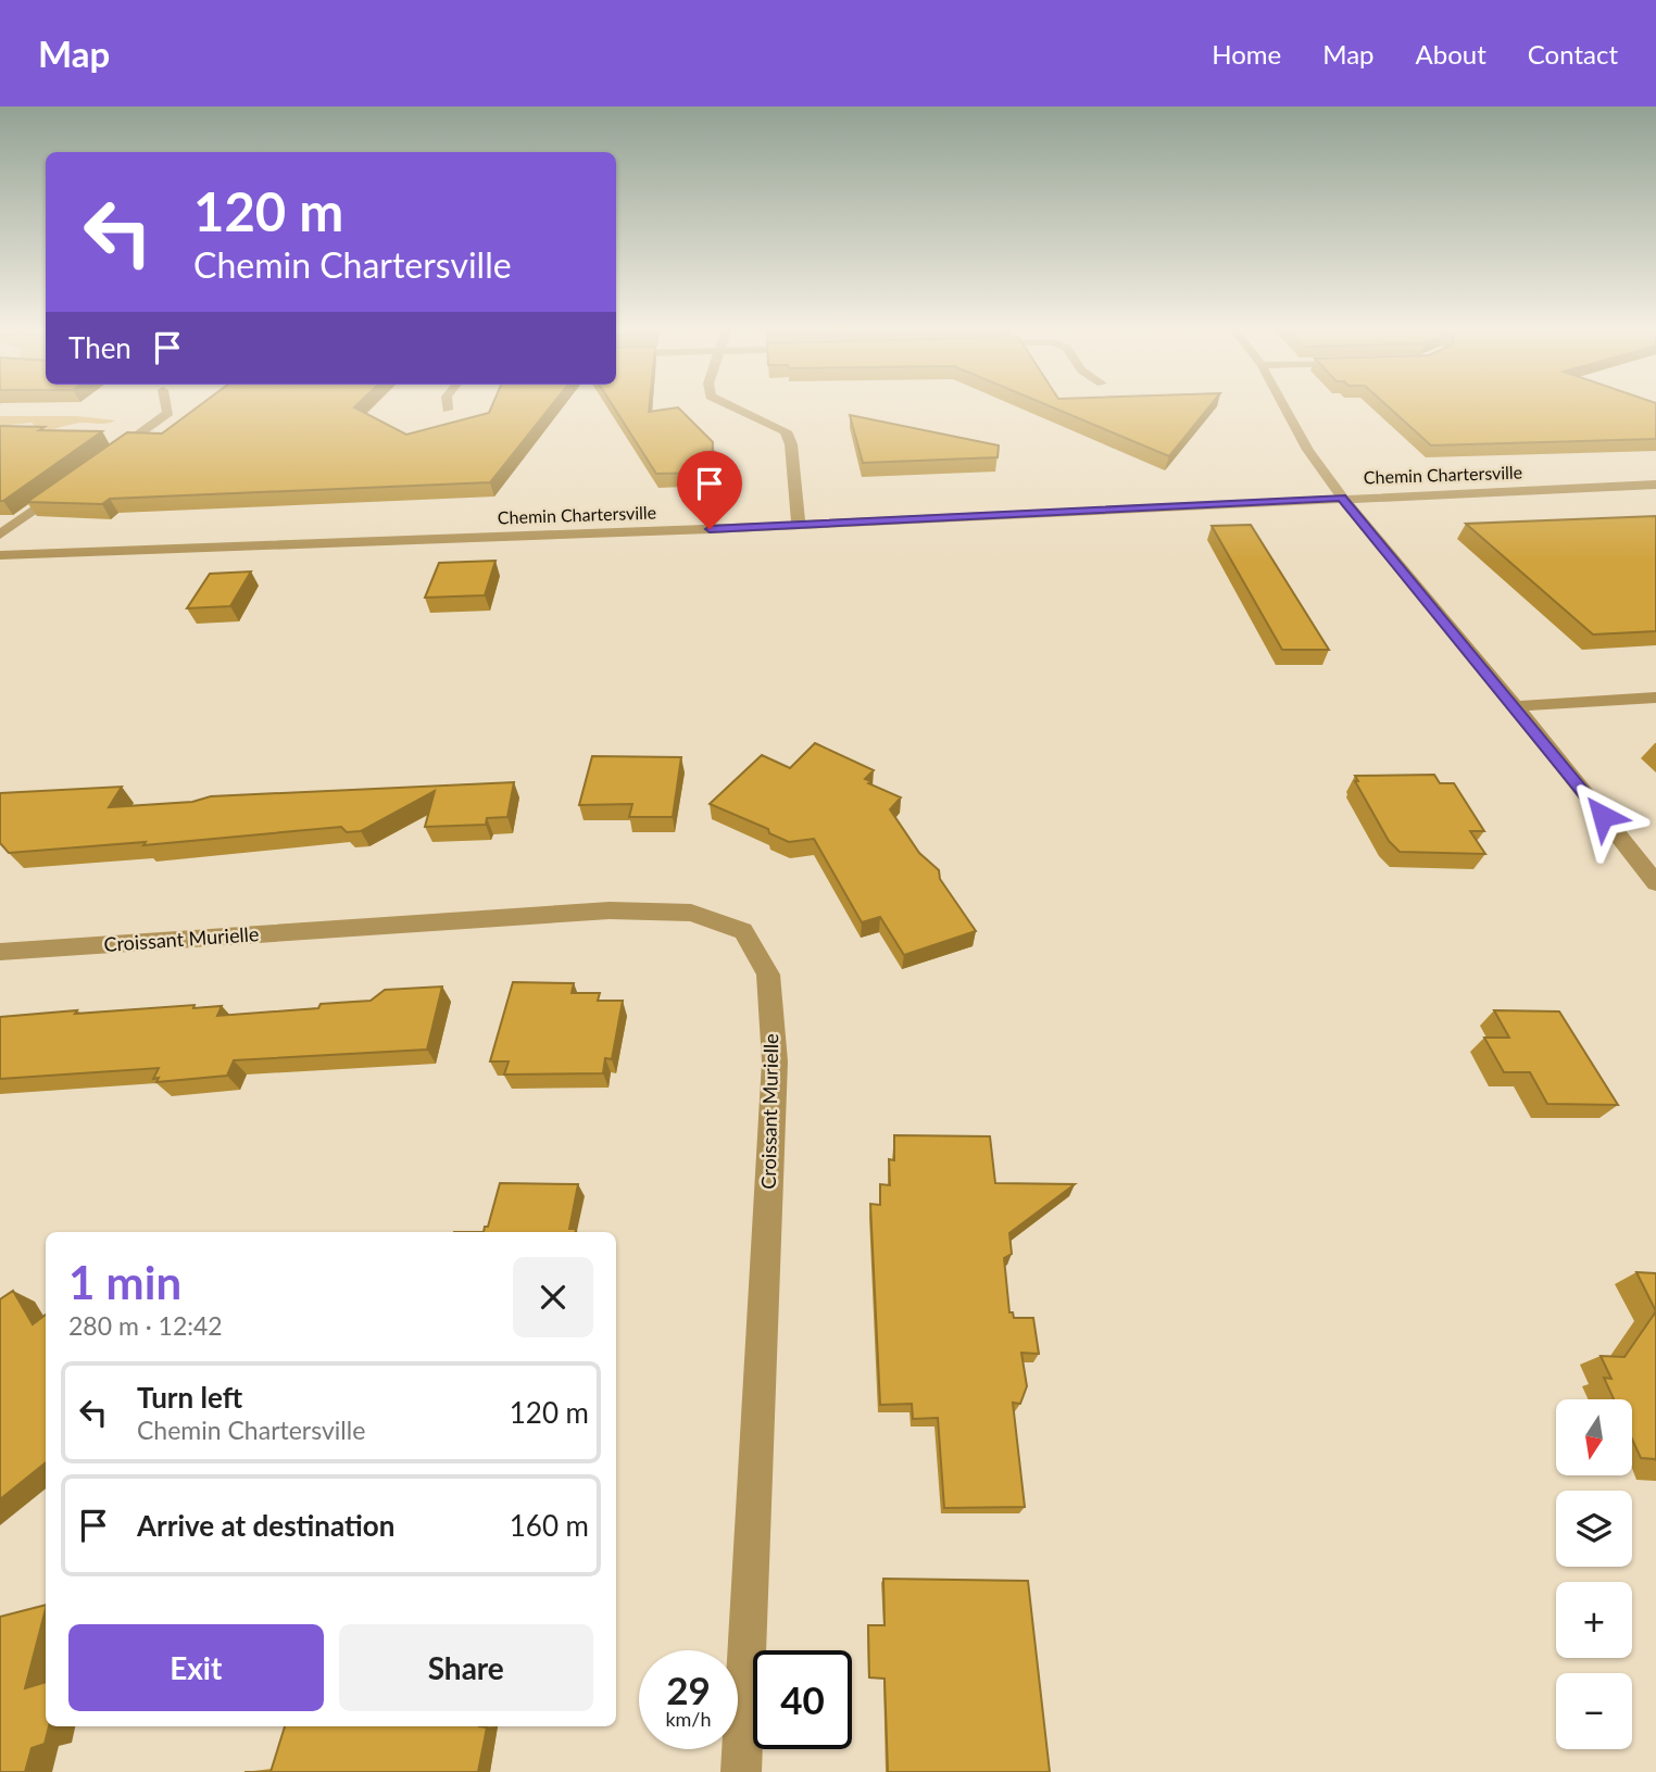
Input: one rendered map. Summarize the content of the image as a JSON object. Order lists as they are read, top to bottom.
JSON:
{
  "streets": {
    "street": ["Chemin Chartersville", "Croissant Murielle"]
  },
  "north": "bottom",
  "page": {
    "header": "Map",
    "nav": [
      "Home",
      "Map",
      "About",
      "Contact"
    ],
    "turn": ["120 m", "Chemin Chartersville"],
    "then": "Then",
    "heading": ["1 min", "280 m · 12:42"],
    "list": [
      {
        "name": "Turn left",
        "note": "Chemin Chartersville",
        "value": "120 m"
      },
      {
        "name": "Arrive at destination",
        "value": "160 m"
      }
    ],
    "map_buttons": ["+", "−"],
    "buttons": ["Exit", "Share"],
    "speed": "29 km/h",
    "limit": "40"
  }
}
